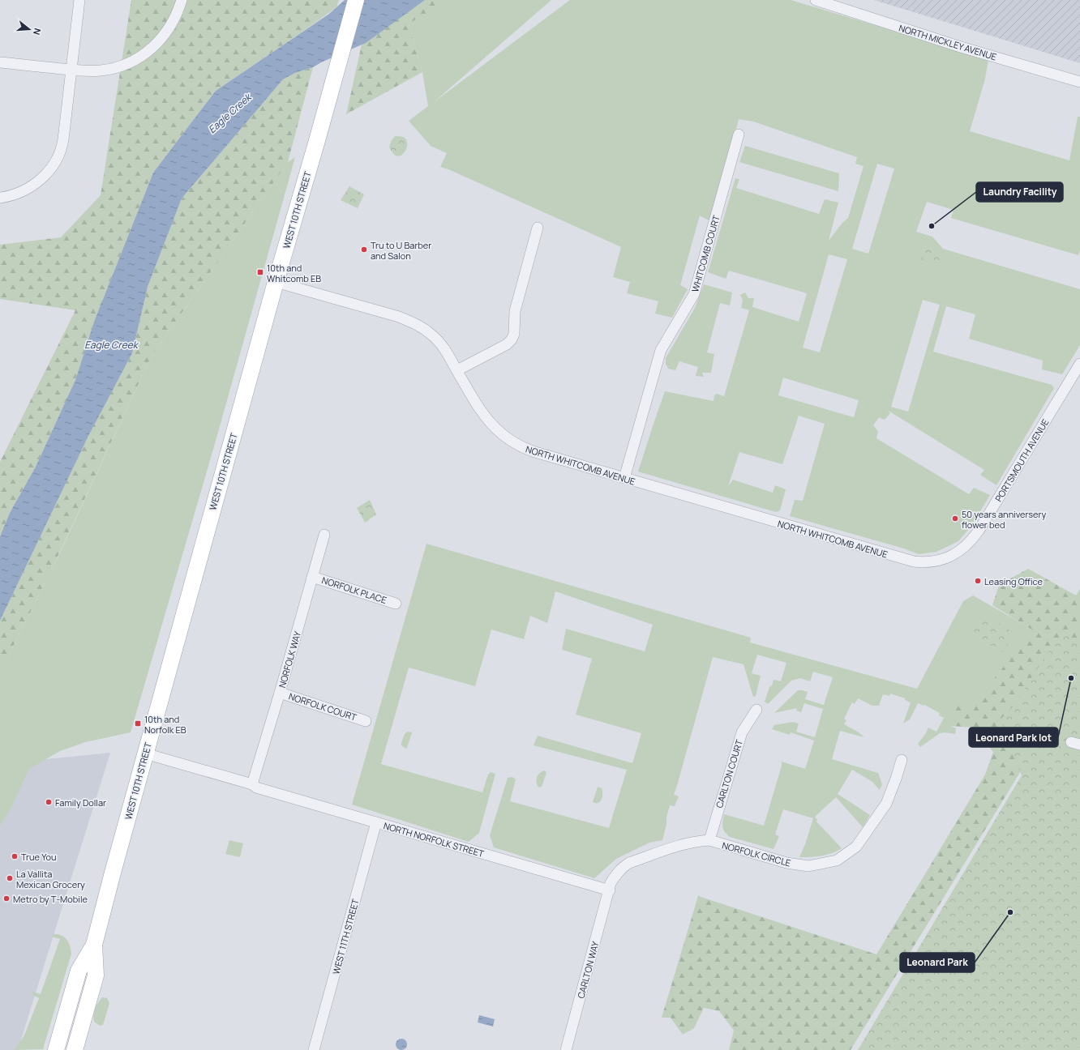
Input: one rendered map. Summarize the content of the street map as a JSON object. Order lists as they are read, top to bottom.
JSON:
{
  "streets": {
    "main road": ["WEST 10TH STREET"],
    "street": [
      "NORTH MICKLEY AVENUE",
      "WHITCOMB COURT",
      "PORTSMOUTH AVENUE",
      "NORTH WHITCOMB AVENUE",
      "NORFOLK PLACE",
      "NORFOLK WAY",
      "NORFOLK COURT",
      "CARLTON COURT",
      "NORTH NORFOLK STREET",
      "NORFOLK CIRCLE",
      "WEST 11TH STREET",
      "CARLTON WAY"
    ]
  },
  "crossings": [
    ["WEST 10TH STREET", "NORTH WHITCOMB AVENUE"],
    ["WEST 10TH STREET", "NORTH NORFOLK STREET"],
    ["WHITCOMB COURT", "NORTH WHITCOMB AVENUE"],
    ["PORTSMOUTH AVENUE", "NORTH WHITCOMB AVENUE"],
    ["NORFOLK PLACE", "NORFOLK WAY"],
    ["NORFOLK WAY", "NORFOLK COURT"],
    ["NORFOLK WAY", "NORTH NORFOLK STREET"],
    ["CARLTON COURT", "NORFOLK CIRCLE"],
    ["NORTH NORFOLK STREET", "WEST 11TH STREET"],
    ["NORTH NORFOLK STREET", "CARLTON WAY"]
  ],
  "water": ["Eagle Creek"],
  "places": {
    "other": [
      "Laundry Facility",
      "Tru to U Barber and Salon",
      "50 years anniversery flower bed",
      "Leasing Office",
      "Leonard Park lot",
      "Family Dollar",
      "True You",
      "La Vallita Mexican Grocery",
      "Metro by T-Mobile",
      "Leonard Park"
    ],
    "transit": ["10th and Whitcomb EB", "10th and Norfolk EB"]
  },
  "north": "right"
}
